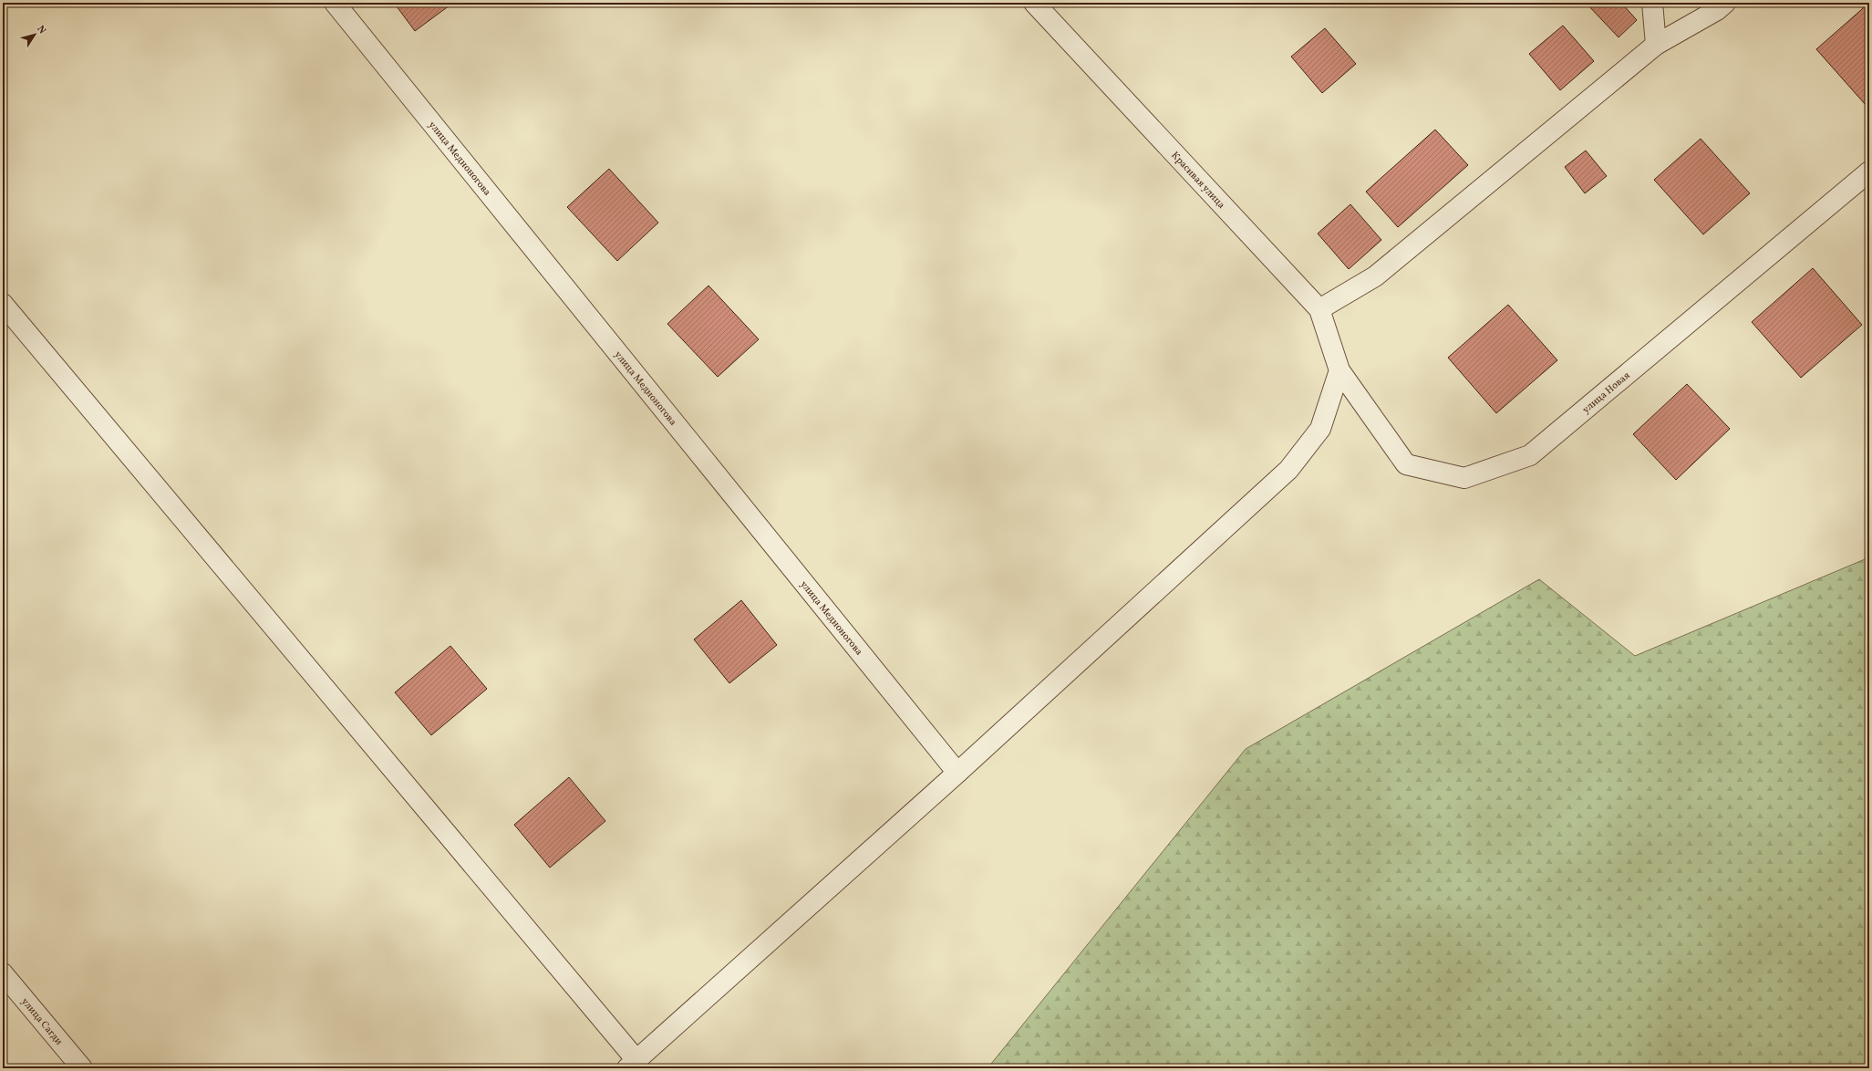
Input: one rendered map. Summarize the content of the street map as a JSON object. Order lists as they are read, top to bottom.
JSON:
{
  "streets": {
    "street": [
      "улица Медноногова",
      "Красивая улица",
      "улица Новая",
      "улица Сагди"
    ]
  },
  "crossings": [
    ["Красивая улица", "улица Новая"]
  ],
  "north": "top right"
}
